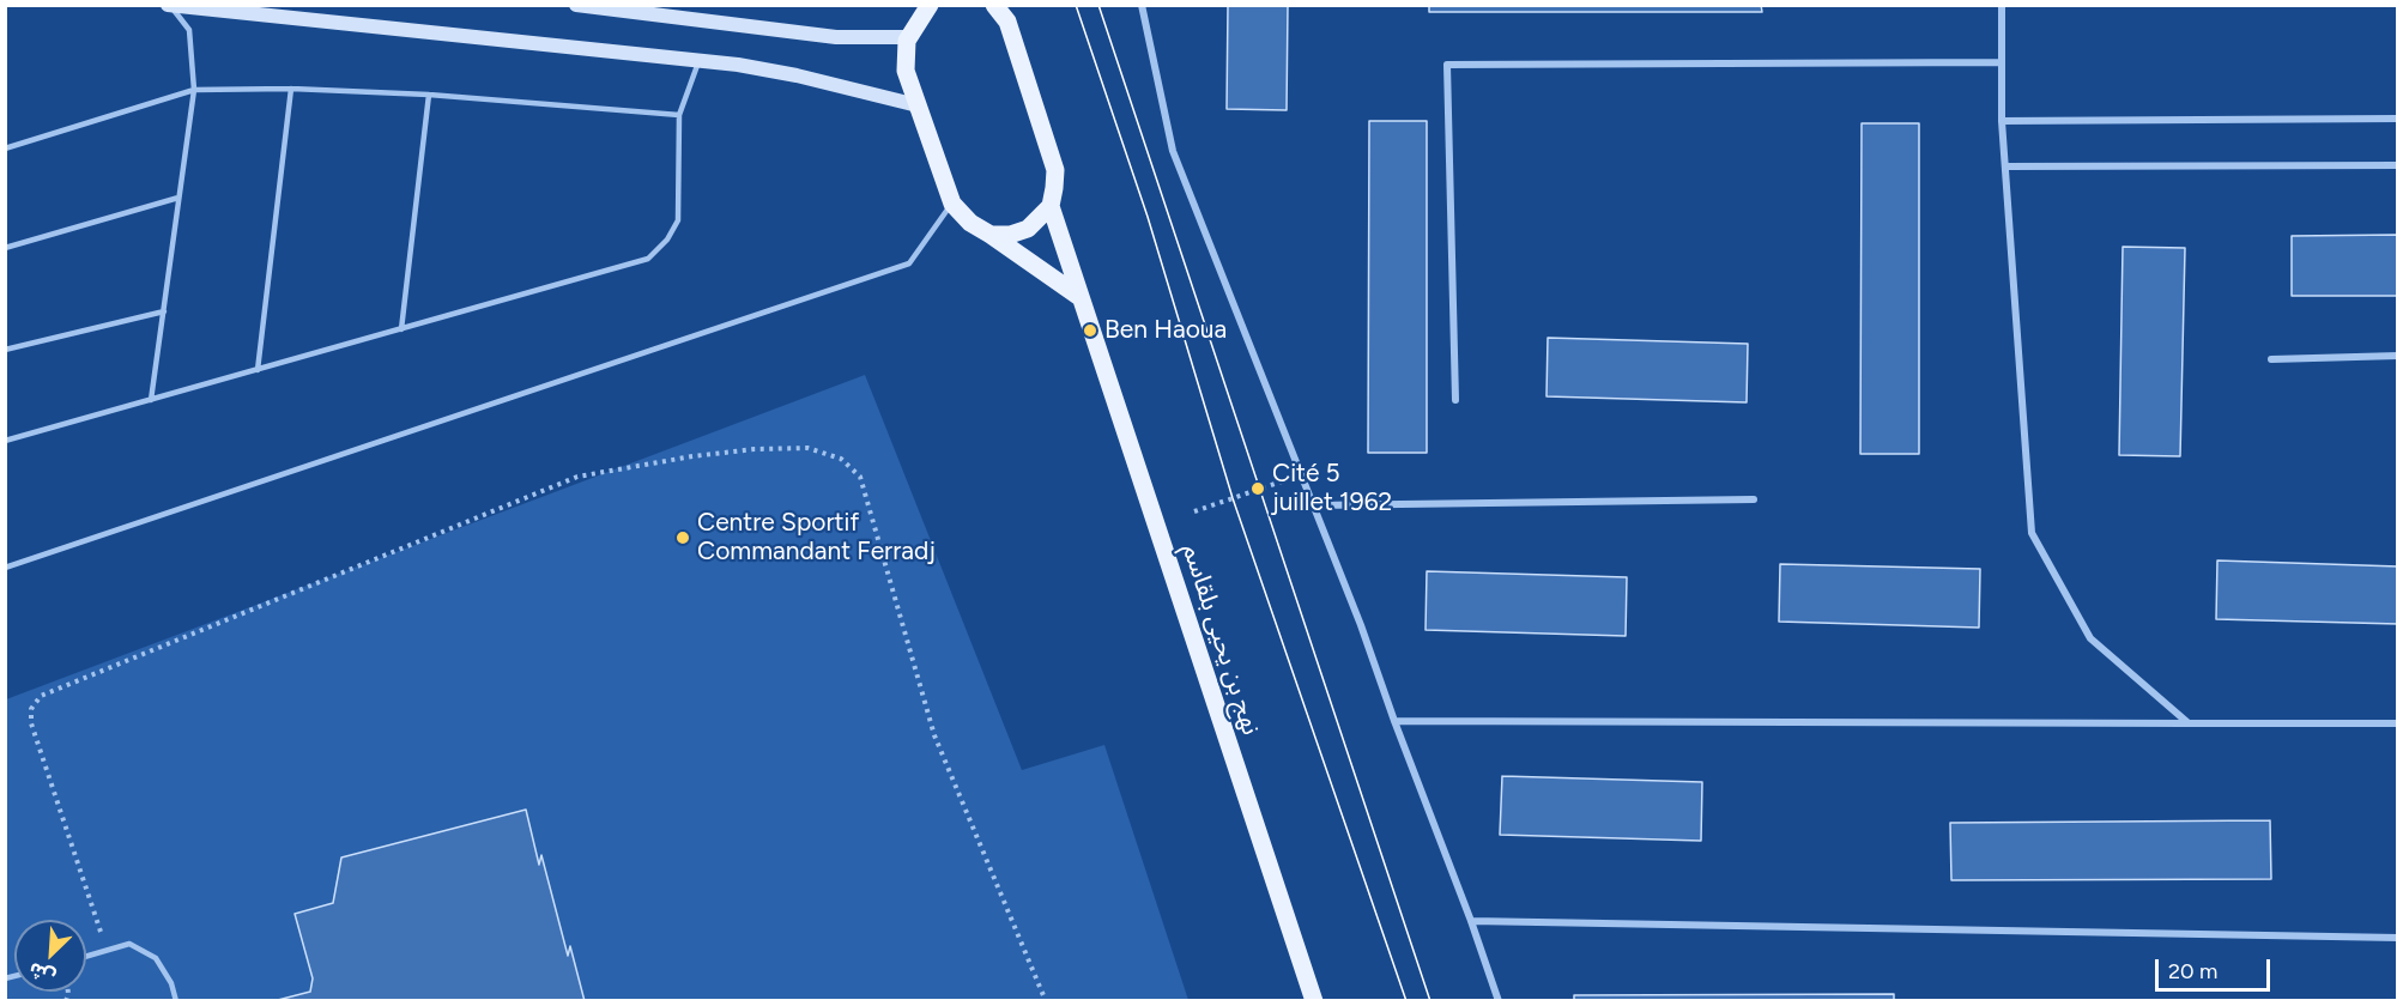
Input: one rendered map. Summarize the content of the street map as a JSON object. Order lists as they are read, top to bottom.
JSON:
{
  "streets": {
    "main road": ["نهج بن يحيى بلقاسم"]
  },
  "places": ["Ben Haoua", "Cité 5 juillet 1962", "Centre Sportif Commandant Ferradj"],
  "scale_bar": "20 m",
  "north": "bottom left"
}
